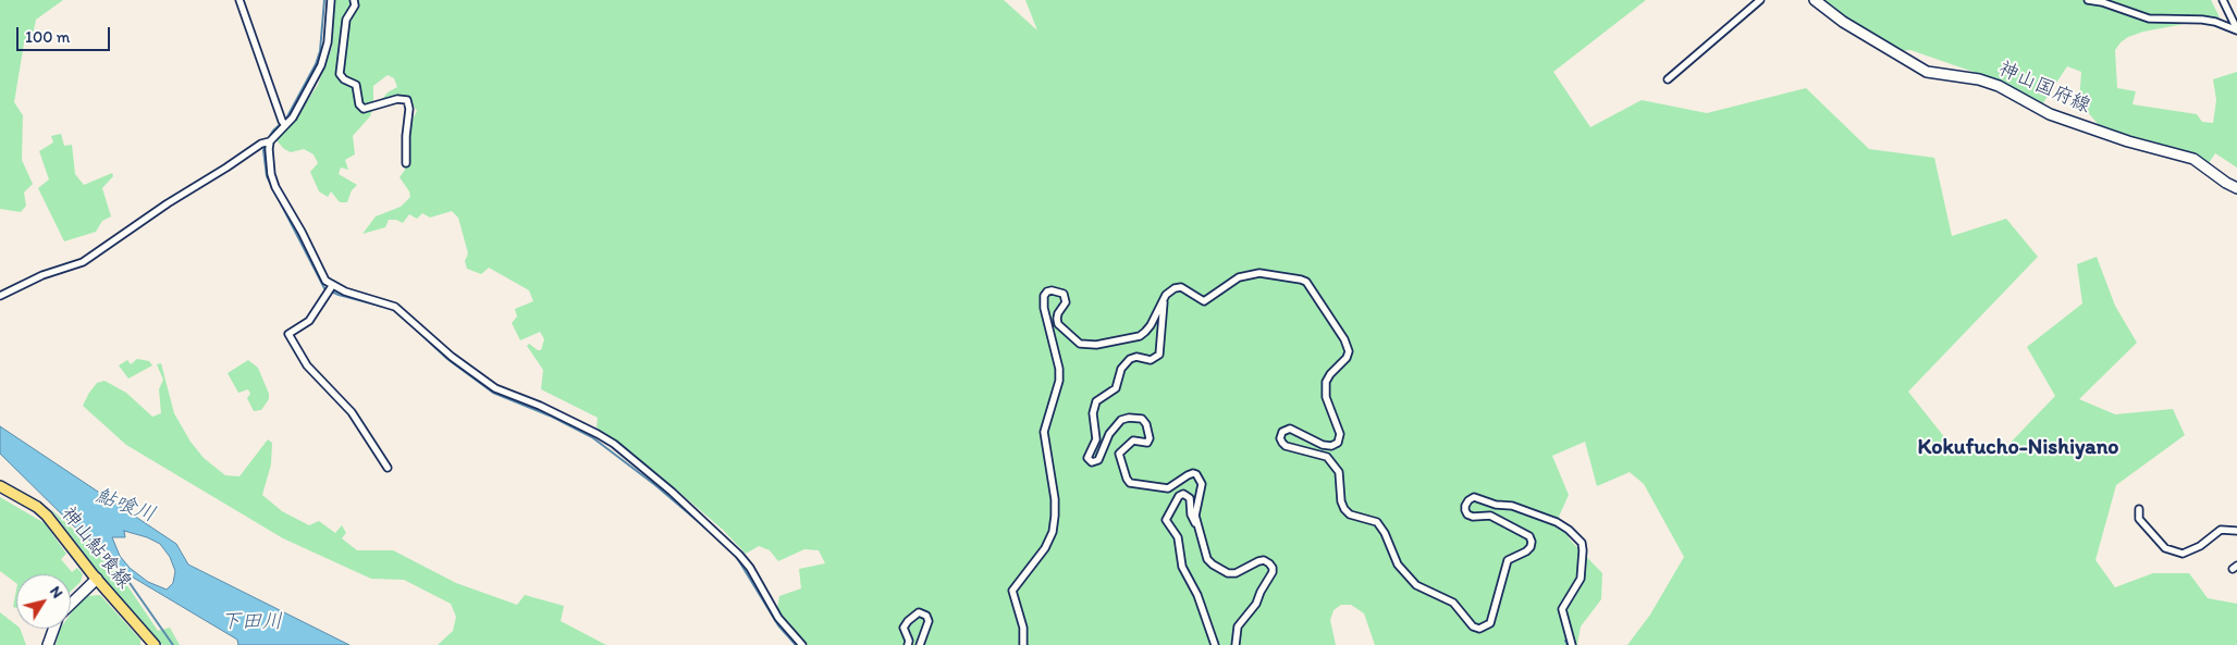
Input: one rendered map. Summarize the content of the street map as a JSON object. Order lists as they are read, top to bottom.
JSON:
{
  "streets": {
    "main road": ["神山国府線", "神山鮎喰線"]
  },
  "districts": ["Kokufucho-Nishiyano"],
  "water": ["鮎喰川", "下田川"],
  "scale_bar": "100 m",
  "north": "top right"
}
